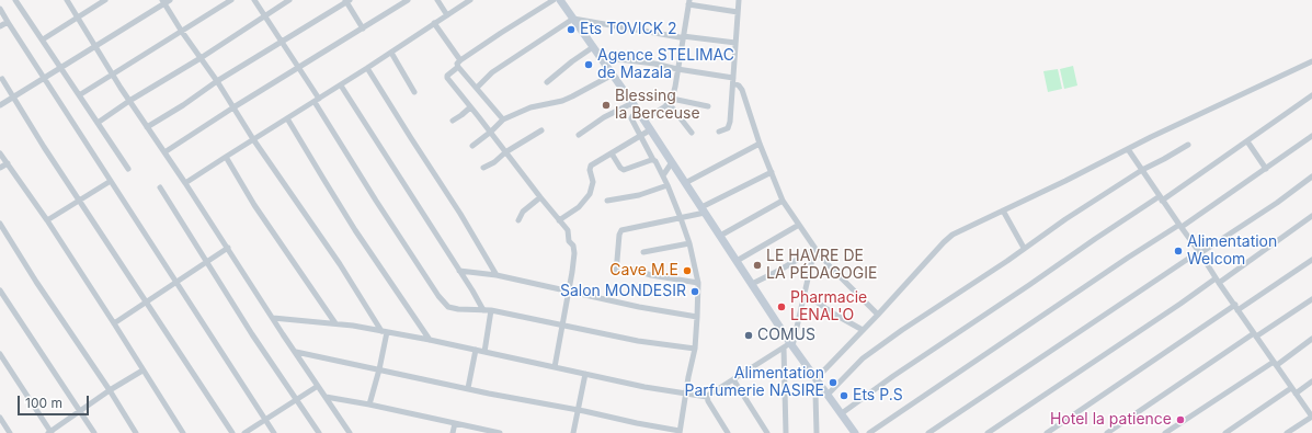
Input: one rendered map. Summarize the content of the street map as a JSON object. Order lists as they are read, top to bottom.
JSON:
{
  "places": [
    "Ets TOVICK 2",
    "Agence STELIMAC de Mazala",
    "Blessing la Berceuse",
    "Alimentation Welcom",
    "LE HAVRE DE LA PÉDAGOGIE",
    "Cave M.E",
    "Salon MONDESIR",
    "Pharmacie LENAL'O",
    "COMUS",
    "Alimentation Parfumerie NASIRE",
    "Ets P.S",
    "Hotel la patience"
  ],
  "scale_bar": "100 m"
}
